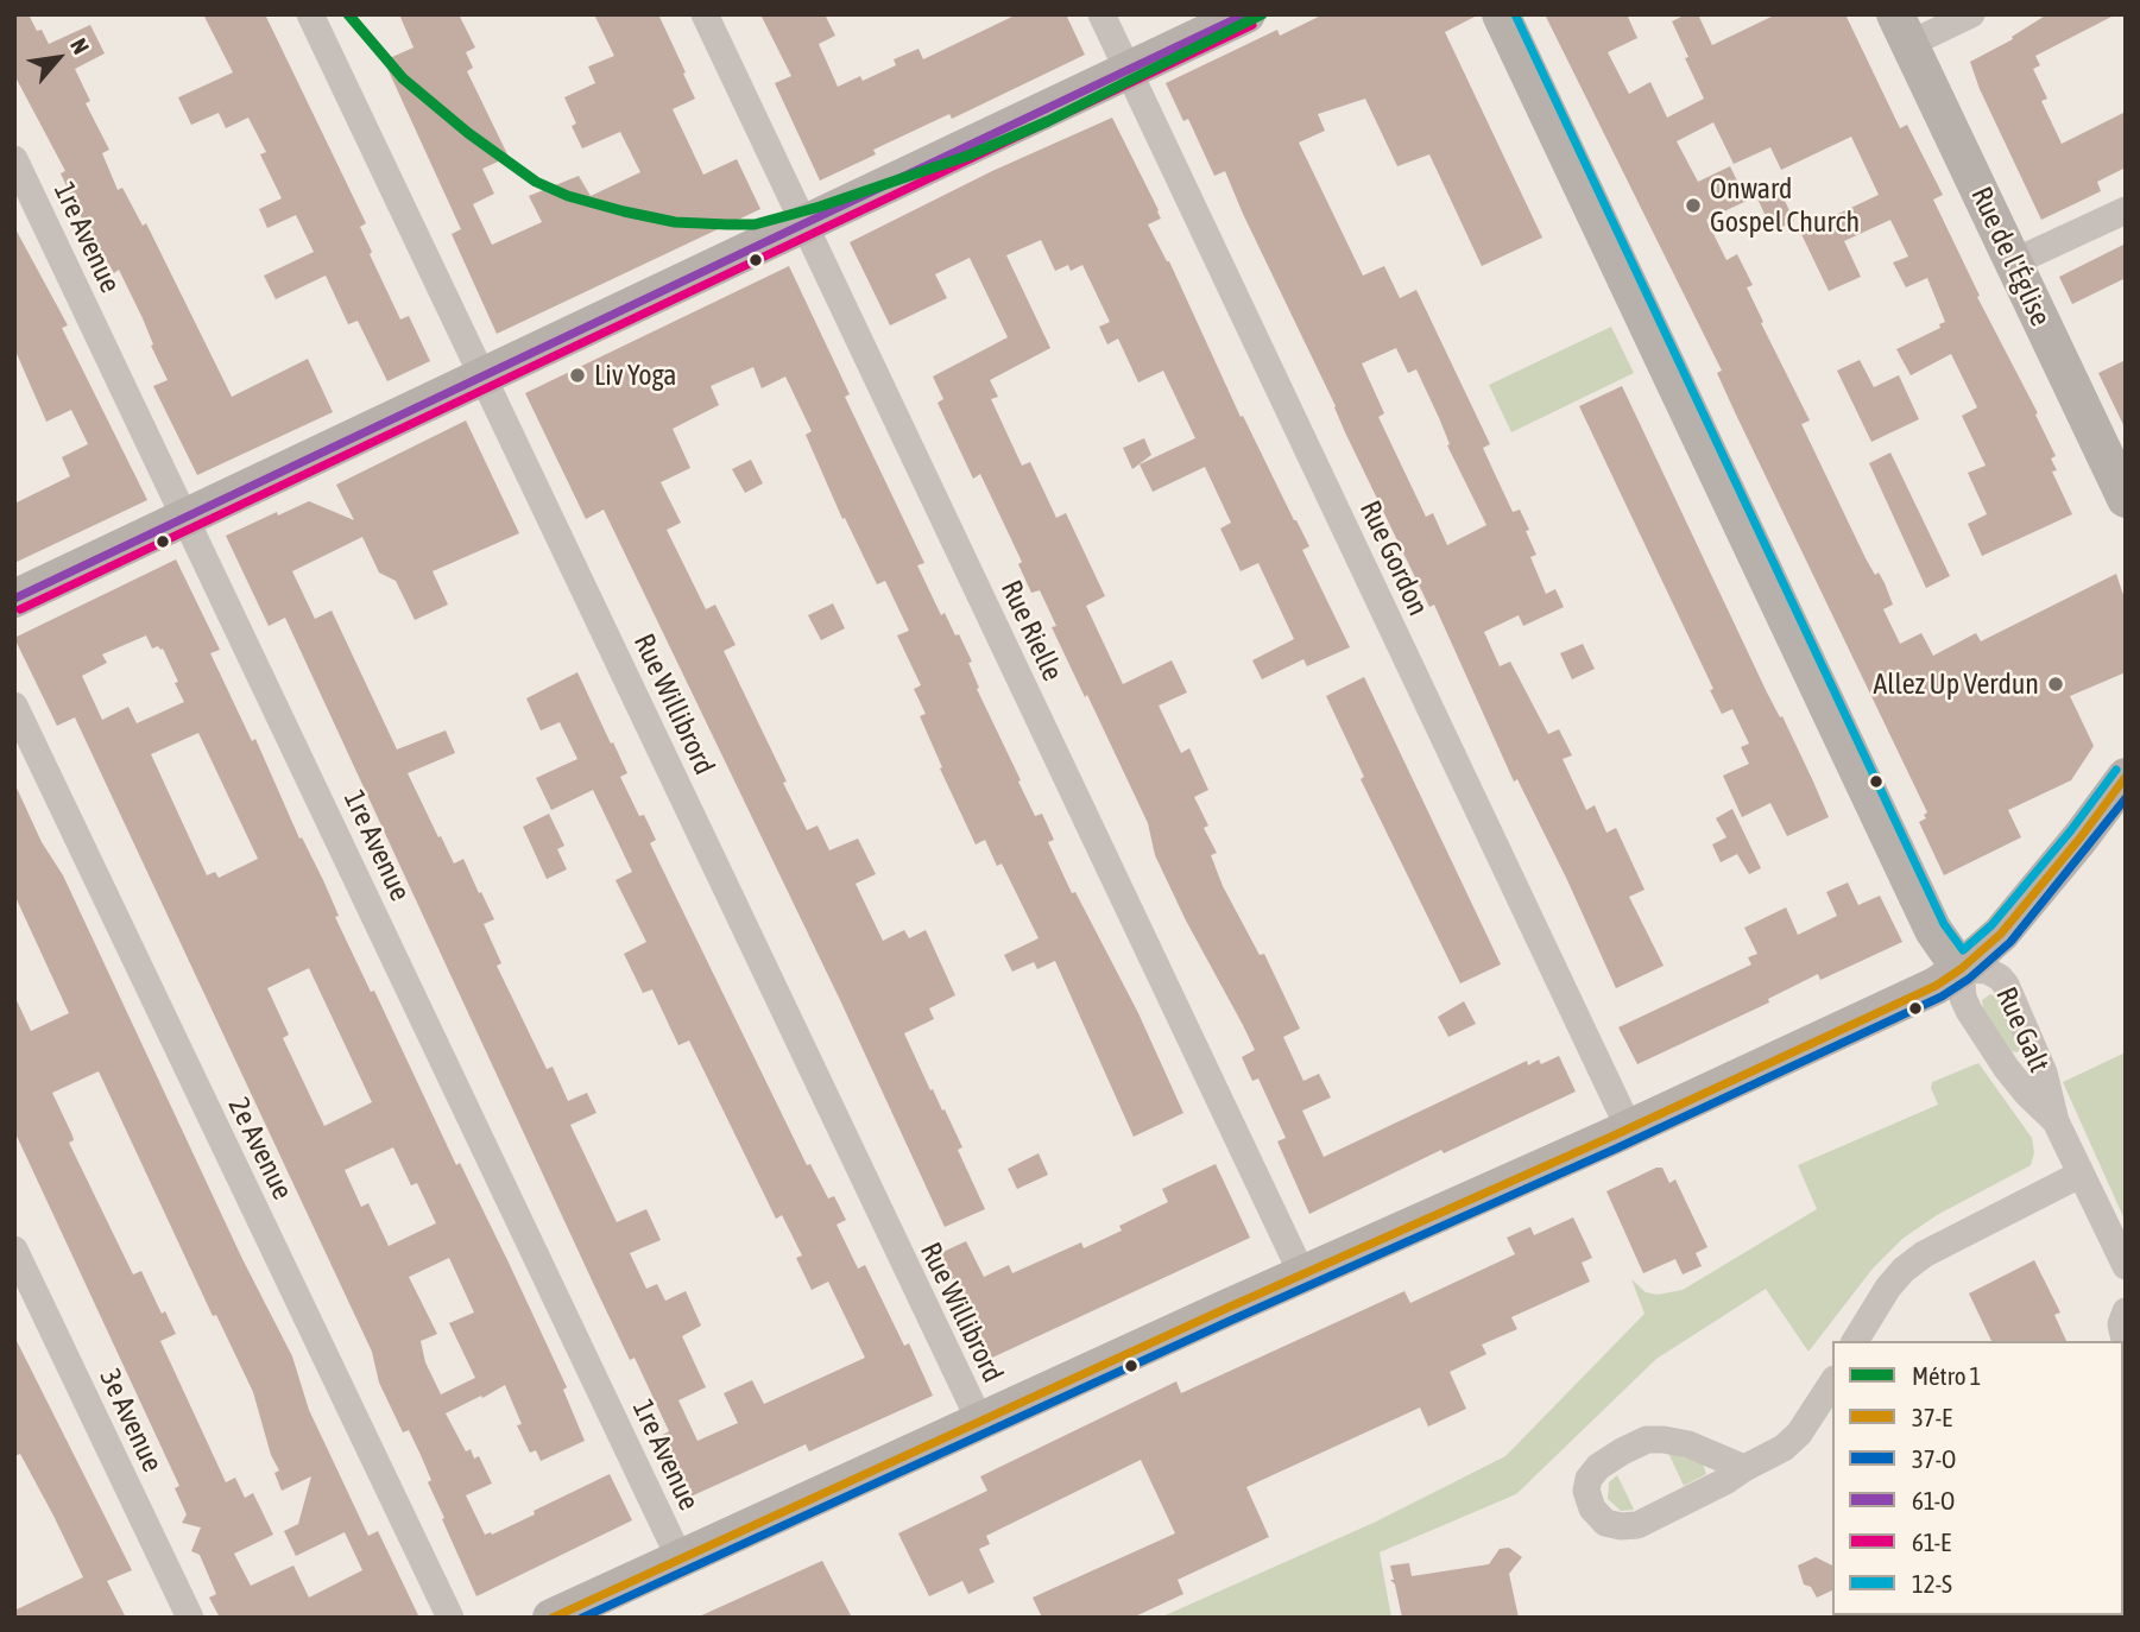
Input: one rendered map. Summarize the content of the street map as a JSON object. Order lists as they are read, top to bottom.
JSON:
{
  "streets": {
    "main road": ["Rue de l'Église", "Rue Galt"],
    "street": [
      "1re Avenue",
      "Rue Gordon",
      "Rue Rielle",
      "Rue Willibrord",
      "2e Avenue",
      "3e Avenue"
    ]
  },
  "places": ["Onward Gospel Church", "Liv Yoga", "Allez Up Verdun"],
  "lines": [
    "metro line 1",
    "transit line 61-O",
    "transit line 12-S",
    "transit line 61-E",
    "transit line 37-E",
    "transit line 37-O"
  ],
  "legend": [
    "Métro 1",
    "37-E",
    "37-O",
    "61-O",
    "61-E",
    "12-S"
  ],
  "north": "top right"
}
